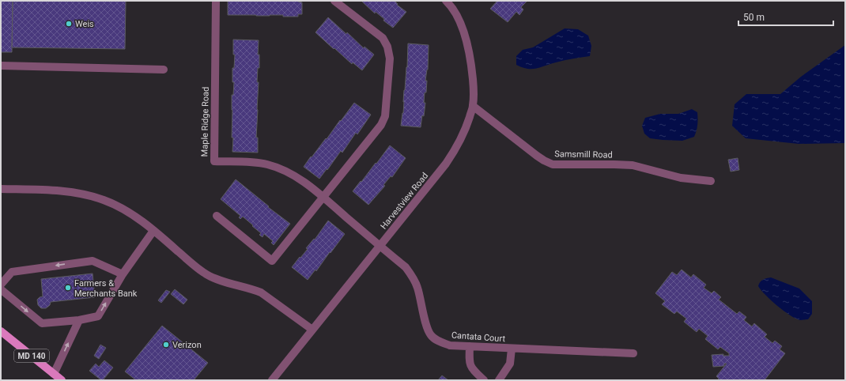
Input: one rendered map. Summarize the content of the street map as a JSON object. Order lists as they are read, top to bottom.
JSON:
{
  "streets": {
    "main road": ["MD 140"],
    "street": [
      "Maple Ridge Road",
      "Samsmill Road",
      "Harvestview Road",
      "Cantata Court"
    ]
  },
  "crossings": [
    ["Maple Ridge Road", "Harvestview Road"],
    ["Maple Ridge Road", "Cantata Court"],
    ["Samsmill Road", "Harvestview Road"],
    ["Harvestview Road", "Cantata Court"]
  ],
  "places": ["Weis", "Farmers & Merchants Bank", "Verizon"],
  "scale_bar": "50 m"
}
